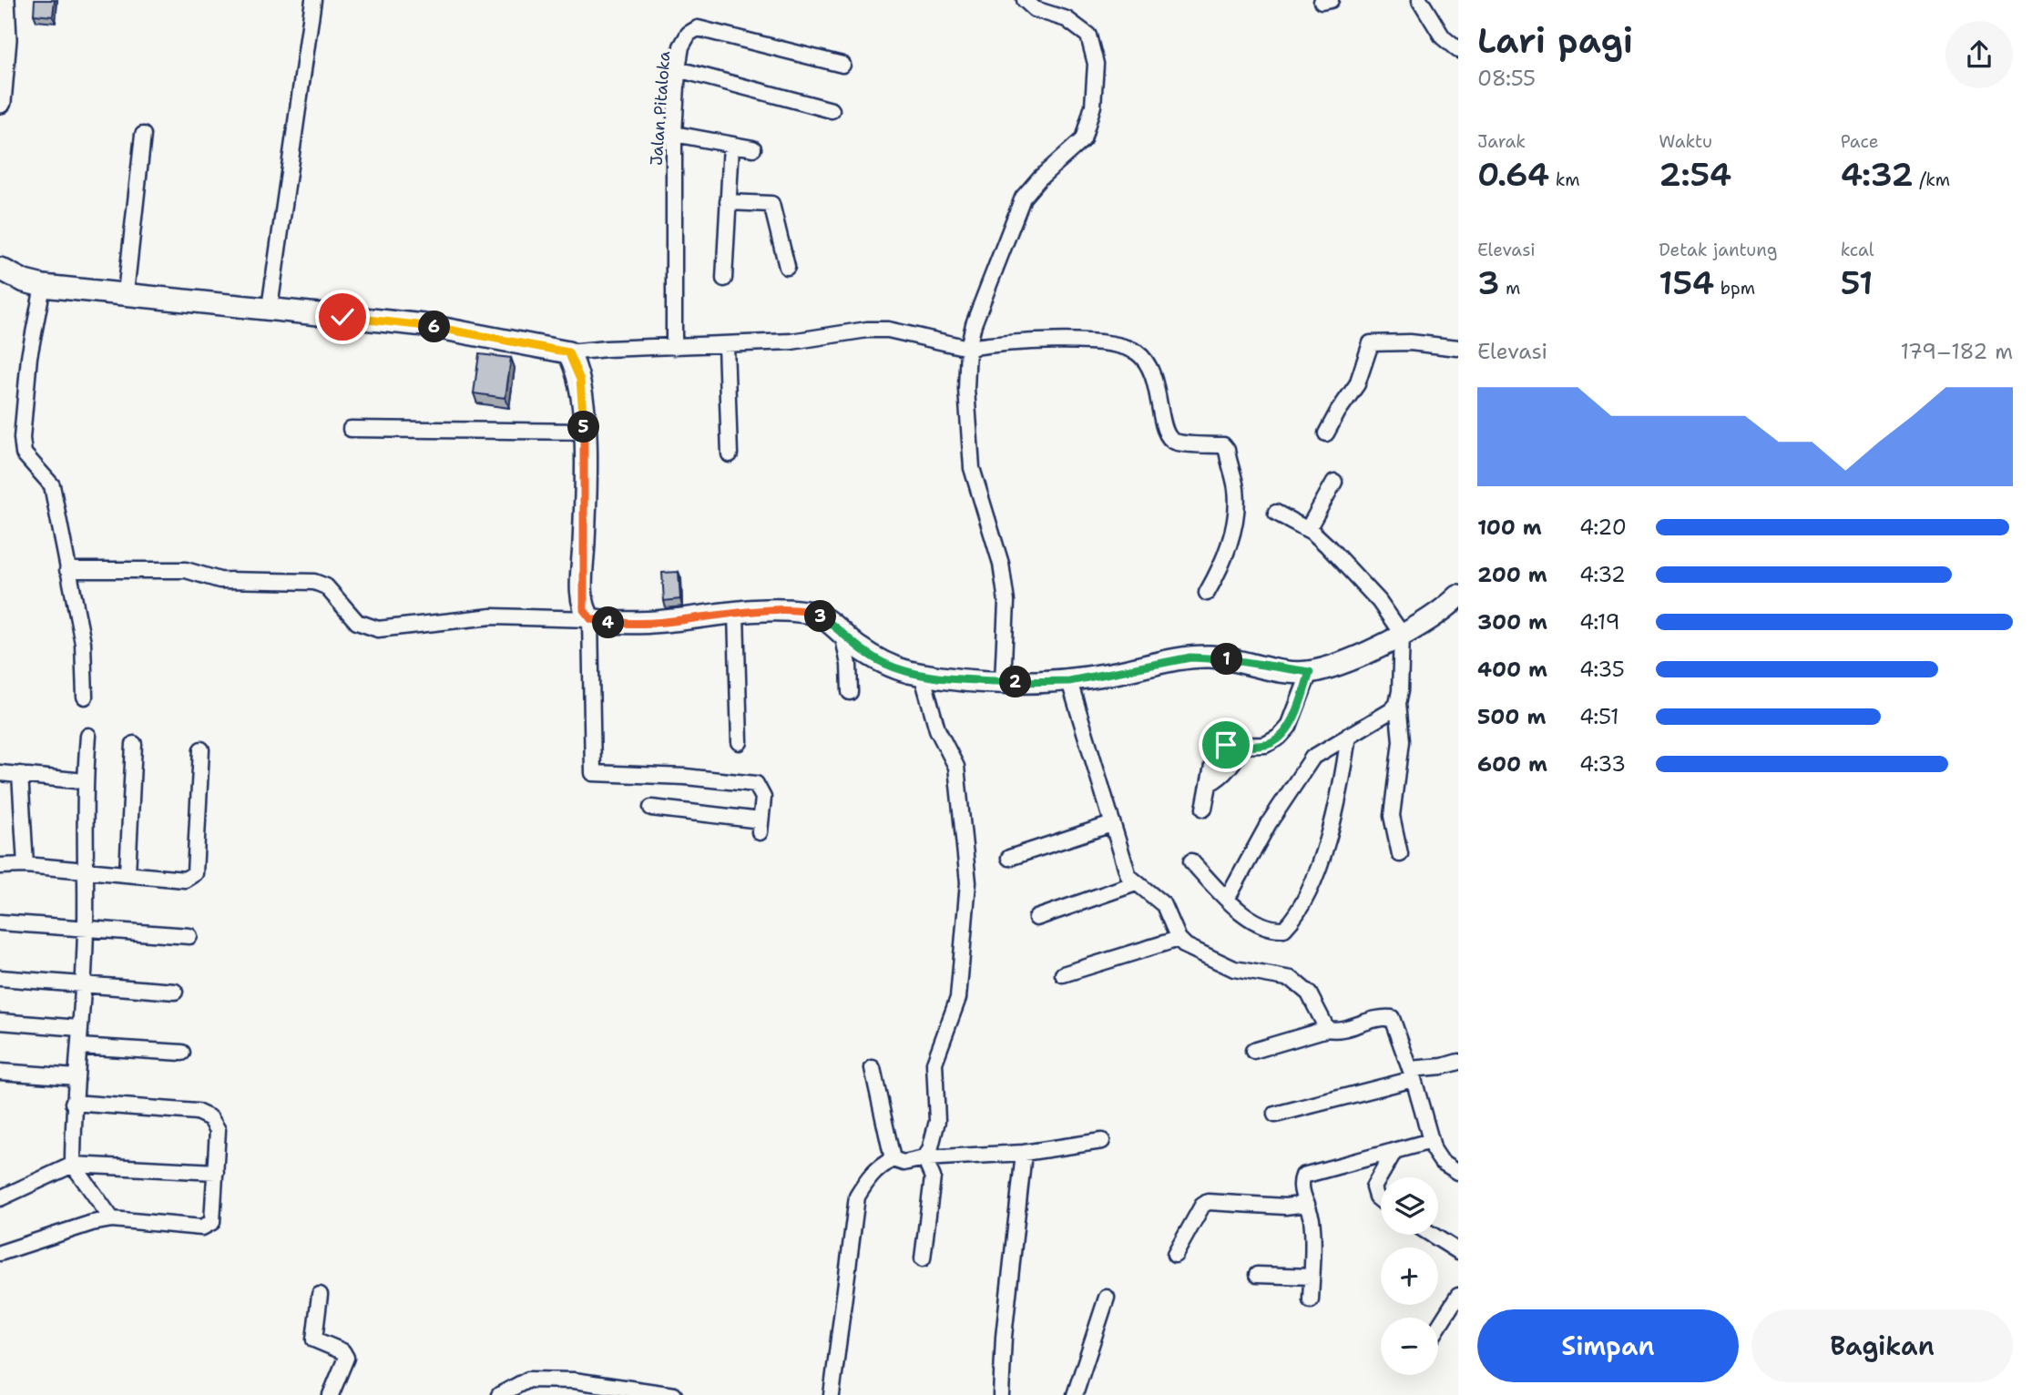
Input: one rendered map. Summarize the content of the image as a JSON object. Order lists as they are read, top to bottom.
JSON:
{
  "streets": {
    "street": ["Jalan Pitaloka"]
  },
  "page": {
    "heading": ["Lari pagi", "08:55"],
    "stats": [
      ["Jarak", "0.64 km"],
      ["Waktu", "2:54"],
      ["Pace", "4:32 /km"],
      ["Elevasi", "3 m"],
      ["Detak jantung", "154 bpm"],
      ["kcal", "51"]
    ],
    "pins": [
      "6",
      "5",
      "3",
      "4",
      "1",
      "2"
    ],
    "chart": ["Elevasi", "179–182 m"],
    "list": [
      {
        "name": "100 m",
        "note": "4:20"
      },
      {
        "name": "200 m",
        "note": "4:32"
      },
      {
        "name": "300 m",
        "note": "4:19"
      },
      {
        "name": "400 m",
        "note": "4:35"
      },
      {
        "name": "500 m",
        "note": "4:51"
      },
      {
        "name": "600 m",
        "note": "4:33"
      }
    ],
    "map_buttons": ["+", "−"],
    "buttons": ["Simpan", "Bagikan"]
  }
}
